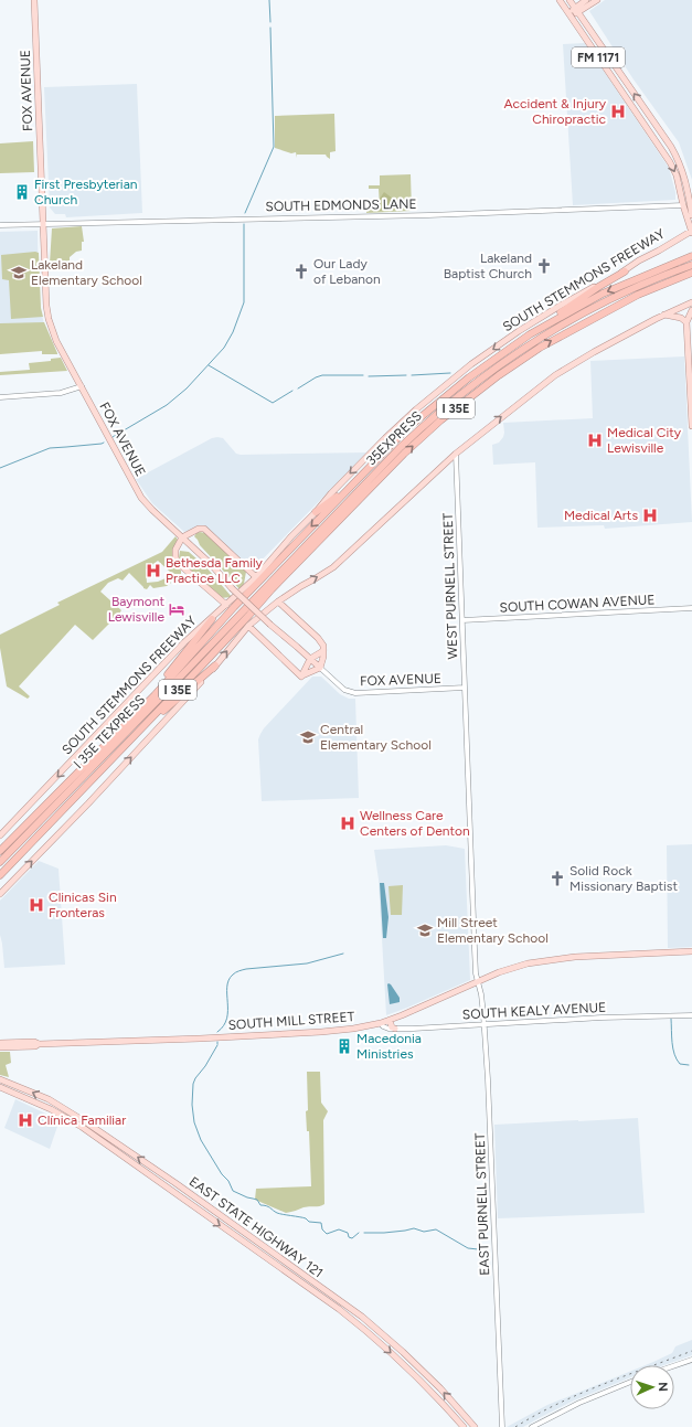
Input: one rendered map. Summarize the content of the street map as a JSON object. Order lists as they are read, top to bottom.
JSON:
{
  "streets": {
    "highway": [
      "SOUTH STEMMONS FREEWAY",
      "I 35E",
      "35EXPRESS",
      "I 35E TEXPRESS"
    ],
    "main road": [
      "FM 1171",
      "FOX AVENUE",
      "SOUTH MILL STREET",
      "EAST STATE HIGHWAY 121"
    ],
    "street": [
      "SOUTH EDMONDS LANE",
      "WEST PURNELL STREET",
      "SOUTH COWAN AVENUE",
      "SOUTH KEALY AVENUE",
      "EAST PURNELL STREET"
    ]
  },
  "crossings": [
    ["FM 1171", "SOUTH EDMONDS LANE"],
    ["FM 1171", "SOUTH STEMMONS FREEWAY"],
    ["FOX AVENUE", "SOUTH EDMONDS LANE"],
    ["FOX AVENUE", "WEST PURNELL STREET"],
    ["35EXPRESS", "I 35E TEXPRESS"],
    ["WEST PURNELL STREET", "SOUTH COWAN AVENUE"],
    ["WEST PURNELL STREET", "SOUTH MILL STREET"],
    ["WEST PURNELL STREET", "EAST PURNELL STREET"],
    ["SOUTH KEALY AVENUE", "SOUTH MILL STREET"],
    ["SOUTH KEALY AVENUE", "EAST PURNELL STREET"],
    ["SOUTH MILL STREET", "EAST PURNELL STREET"]
  ],
  "places": {
    "hospital": [
      "Accident & Injury Chiropractic",
      "Medical City Lewisville",
      "Medical Arts",
      "Bethesda Family Practice LLC",
      "Wellness Care Centers of Denton",
      "Clinicas Sin Fronteras",
      "Clínica Familiar"
    ],
    "building": ["First Presbyterian Church", "Macedonia Ministries"],
    "church": ["Lakeland Baptist Church", "Our Lady of Lebanon", "Solid Rock Missionary Baptist"],
    "school or university": ["Lakeland Elementary School", "Central Elementary School", "Mill Street Elementary School"],
    "hotel": ["Baymont Lewisville"]
  },
  "north": "right"
}
